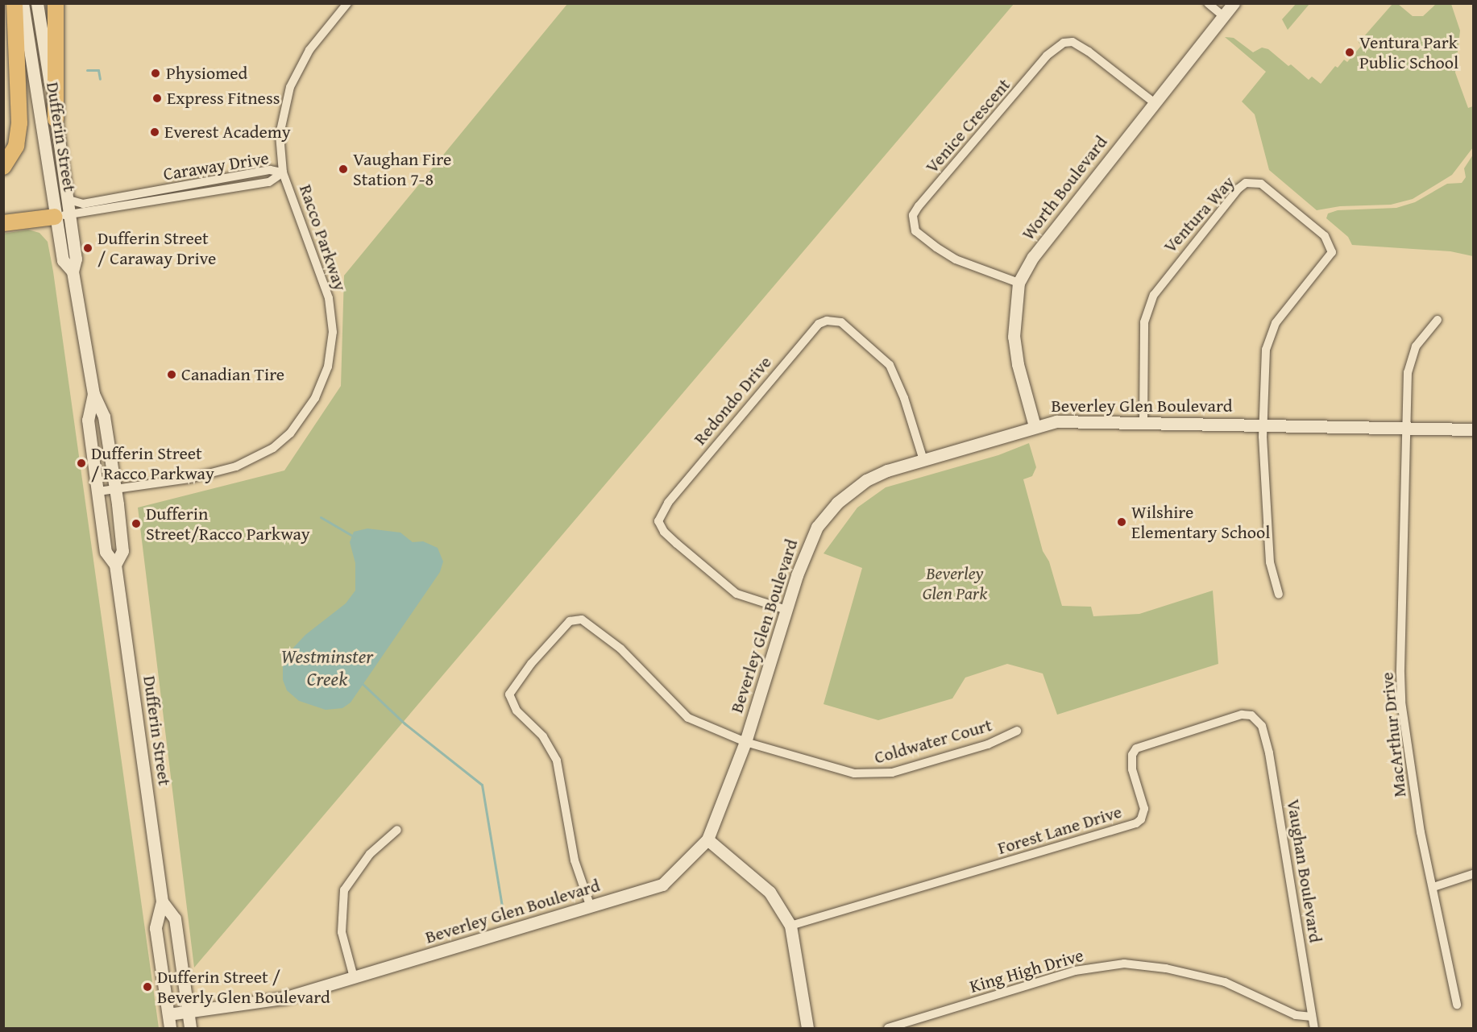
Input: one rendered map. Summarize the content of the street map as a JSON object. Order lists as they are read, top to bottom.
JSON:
{
  "streets": {
    "street": [
      "Venice Crescent",
      "Dufferin Street",
      "Caraway Drive",
      "Worth Boulevard",
      "Ventura Way",
      "Racco Parkway",
      "Redondo Drive",
      "Beverley Glen Boulevard",
      "MacArthur Drive",
      "Coldwater Court",
      "Forest Lane Drive",
      "Vaughan Boulevard",
      "King High Drive"
    ]
  },
  "crossings": [
    ["Venice Crescent", "Worth Boulevard"],
    ["Dufferin Street", "Caraway Drive"],
    ["Dufferin Street", "Racco Parkway"],
    ["Dufferin Street", "Beverley Glen Boulevard"],
    ["Caraway Drive", "Racco Parkway"],
    ["Worth Boulevard", "Beverley Glen Boulevard"],
    ["Ventura Way", "Beverley Glen Boulevard"],
    ["Redondo Drive", "Beverley Glen Boulevard"],
    ["Beverley Glen Boulevard", "MacArthur Drive"],
    ["Beverley Glen Boulevard", "Coldwater Court"],
    ["Forest Lane Drive", "Vaughan Boulevard"],
    ["Vaughan Boulevard", "King High Drive"]
  ],
  "water": ["Westminster Creek"],
  "parks": ["Beverley Glen Park"],
  "places": [
    "Ventura Park Public School",
    "Physiomed",
    "Express Fitness",
    "Everest Academy",
    "Vaughan Fire Station 7-8",
    "Dufferin Street / Caraway Drive",
    "Canadian Tire",
    "Dufferin Street / Racco Parkway",
    "Wilshire Elementary School",
    "Dufferin Street/Racco Parkway",
    "Dufferin Street / Beverly Glen Boulevard"
  ]
}
